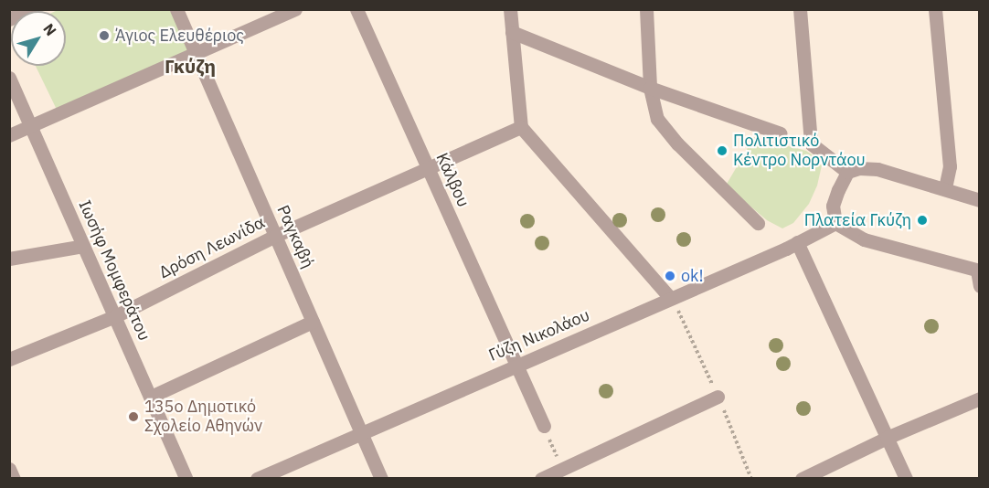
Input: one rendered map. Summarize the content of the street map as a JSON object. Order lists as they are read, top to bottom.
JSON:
{
  "streets": {
    "street": [
      "Κάλβου",
      "Ραγκαβή",
      "Δρόση Λεωνίδα",
      "Ιωσήφ Μομφεράτου",
      "Γύζη Νικολάου"
    ]
  },
  "crossings": [
    ["Κάλβου", "Δρόση Λεωνίδα"],
    ["Κάλβου", "Γύζη Νικολάου"],
    ["Ραγκαβή", "Δρόση Λεωνίδα"],
    ["Ραγκαβή", "Γύζη Νικολάου"],
    ["Δρόση Λεωνίδα", "Ιωσήφ Μομφεράτου"]
  ],
  "districts": ["Γκύζη"],
  "places": [
    "Άγιος Ελευθέριος",
    "Πολιτιστικό Κέντρο Νορντάου",
    "Πλατεία Γκύζη",
    "ok!",
    "135ο Δημοτικό Σχολείο Αθηνών"
  ],
  "north": "top right"
}
